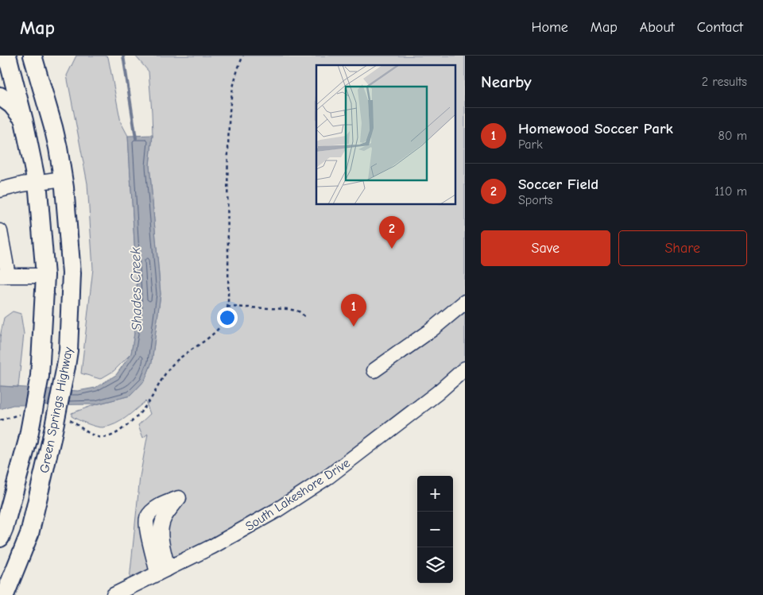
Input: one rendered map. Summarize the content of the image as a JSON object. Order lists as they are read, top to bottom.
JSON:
{
  "streets": {
    "main road": ["Green Springs Highway"],
    "street": ["South Lakeshore Drive"]
  },
  "water": ["Shades Creek"],
  "page": {
    "header": "Map",
    "nav": [
      "Home",
      "Map",
      "About",
      "Contact"
    ],
    "heading": ["Nearby", "2 results"],
    "list": [
      {
        "mark": "1",
        "name": "Homewood Soccer Park",
        "note": "Park",
        "value": "80 m"
      },
      {
        "mark": "2",
        "name": "Soccer Field",
        "note": "Sports",
        "value": "110 m"
      }
    ],
    "pins": ["2", "1"],
    "buttons": ["Save", "Share"],
    "map_buttons": ["+", "−"]
  }
}
